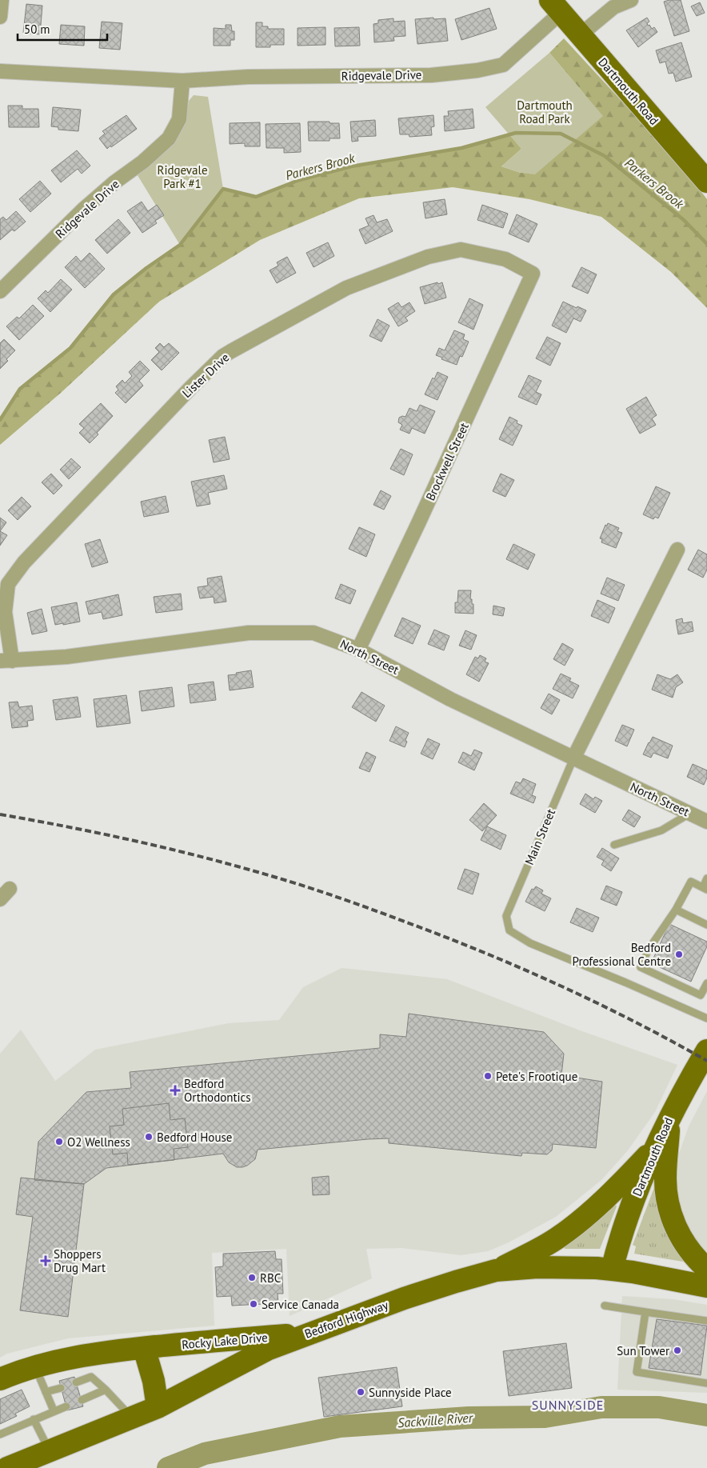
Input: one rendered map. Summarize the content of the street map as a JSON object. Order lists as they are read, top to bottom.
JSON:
{
  "streets": {
    "main road": ["Dartmouth Road", "Bedford Highway", "Rocky Lake Drive"],
    "street": [
      "Ridgevale Drive",
      "Lister Drive",
      "Brockwell Street",
      "North Street",
      "Main Street"
    ]
  },
  "crossings": [
    ["Ridgevale Drive", "Dartmouth Road"],
    ["Dartmouth Road", "Bedford Highway"],
    ["Lister Drive", "Brockwell Street"],
    ["Lister Drive", "North Street"],
    ["Brockwell Street", "North Street"],
    ["North Street", "Main Street"],
    ["Bedford Highway", "Rocky Lake Drive"]
  ],
  "districts": ["SUNNYSIDE"],
  "water": ["Parkers Brook", "Sackville River"],
  "parks": ["Dartmouth Road Park", "Ridgevale Park #1"],
  "places": {
    "other": [
      "Bedford Professional Centre",
      "Pete's Frootique",
      "Bedford House",
      "O2 Wellness",
      "RBC",
      "Service Canada",
      "Sun Tower",
      "Sunnyside Place"
    ],
    "health": ["Bedford Orthodontics", "Shoppers Drug Mart"]
  },
  "scale_bar": "50 m"
}
